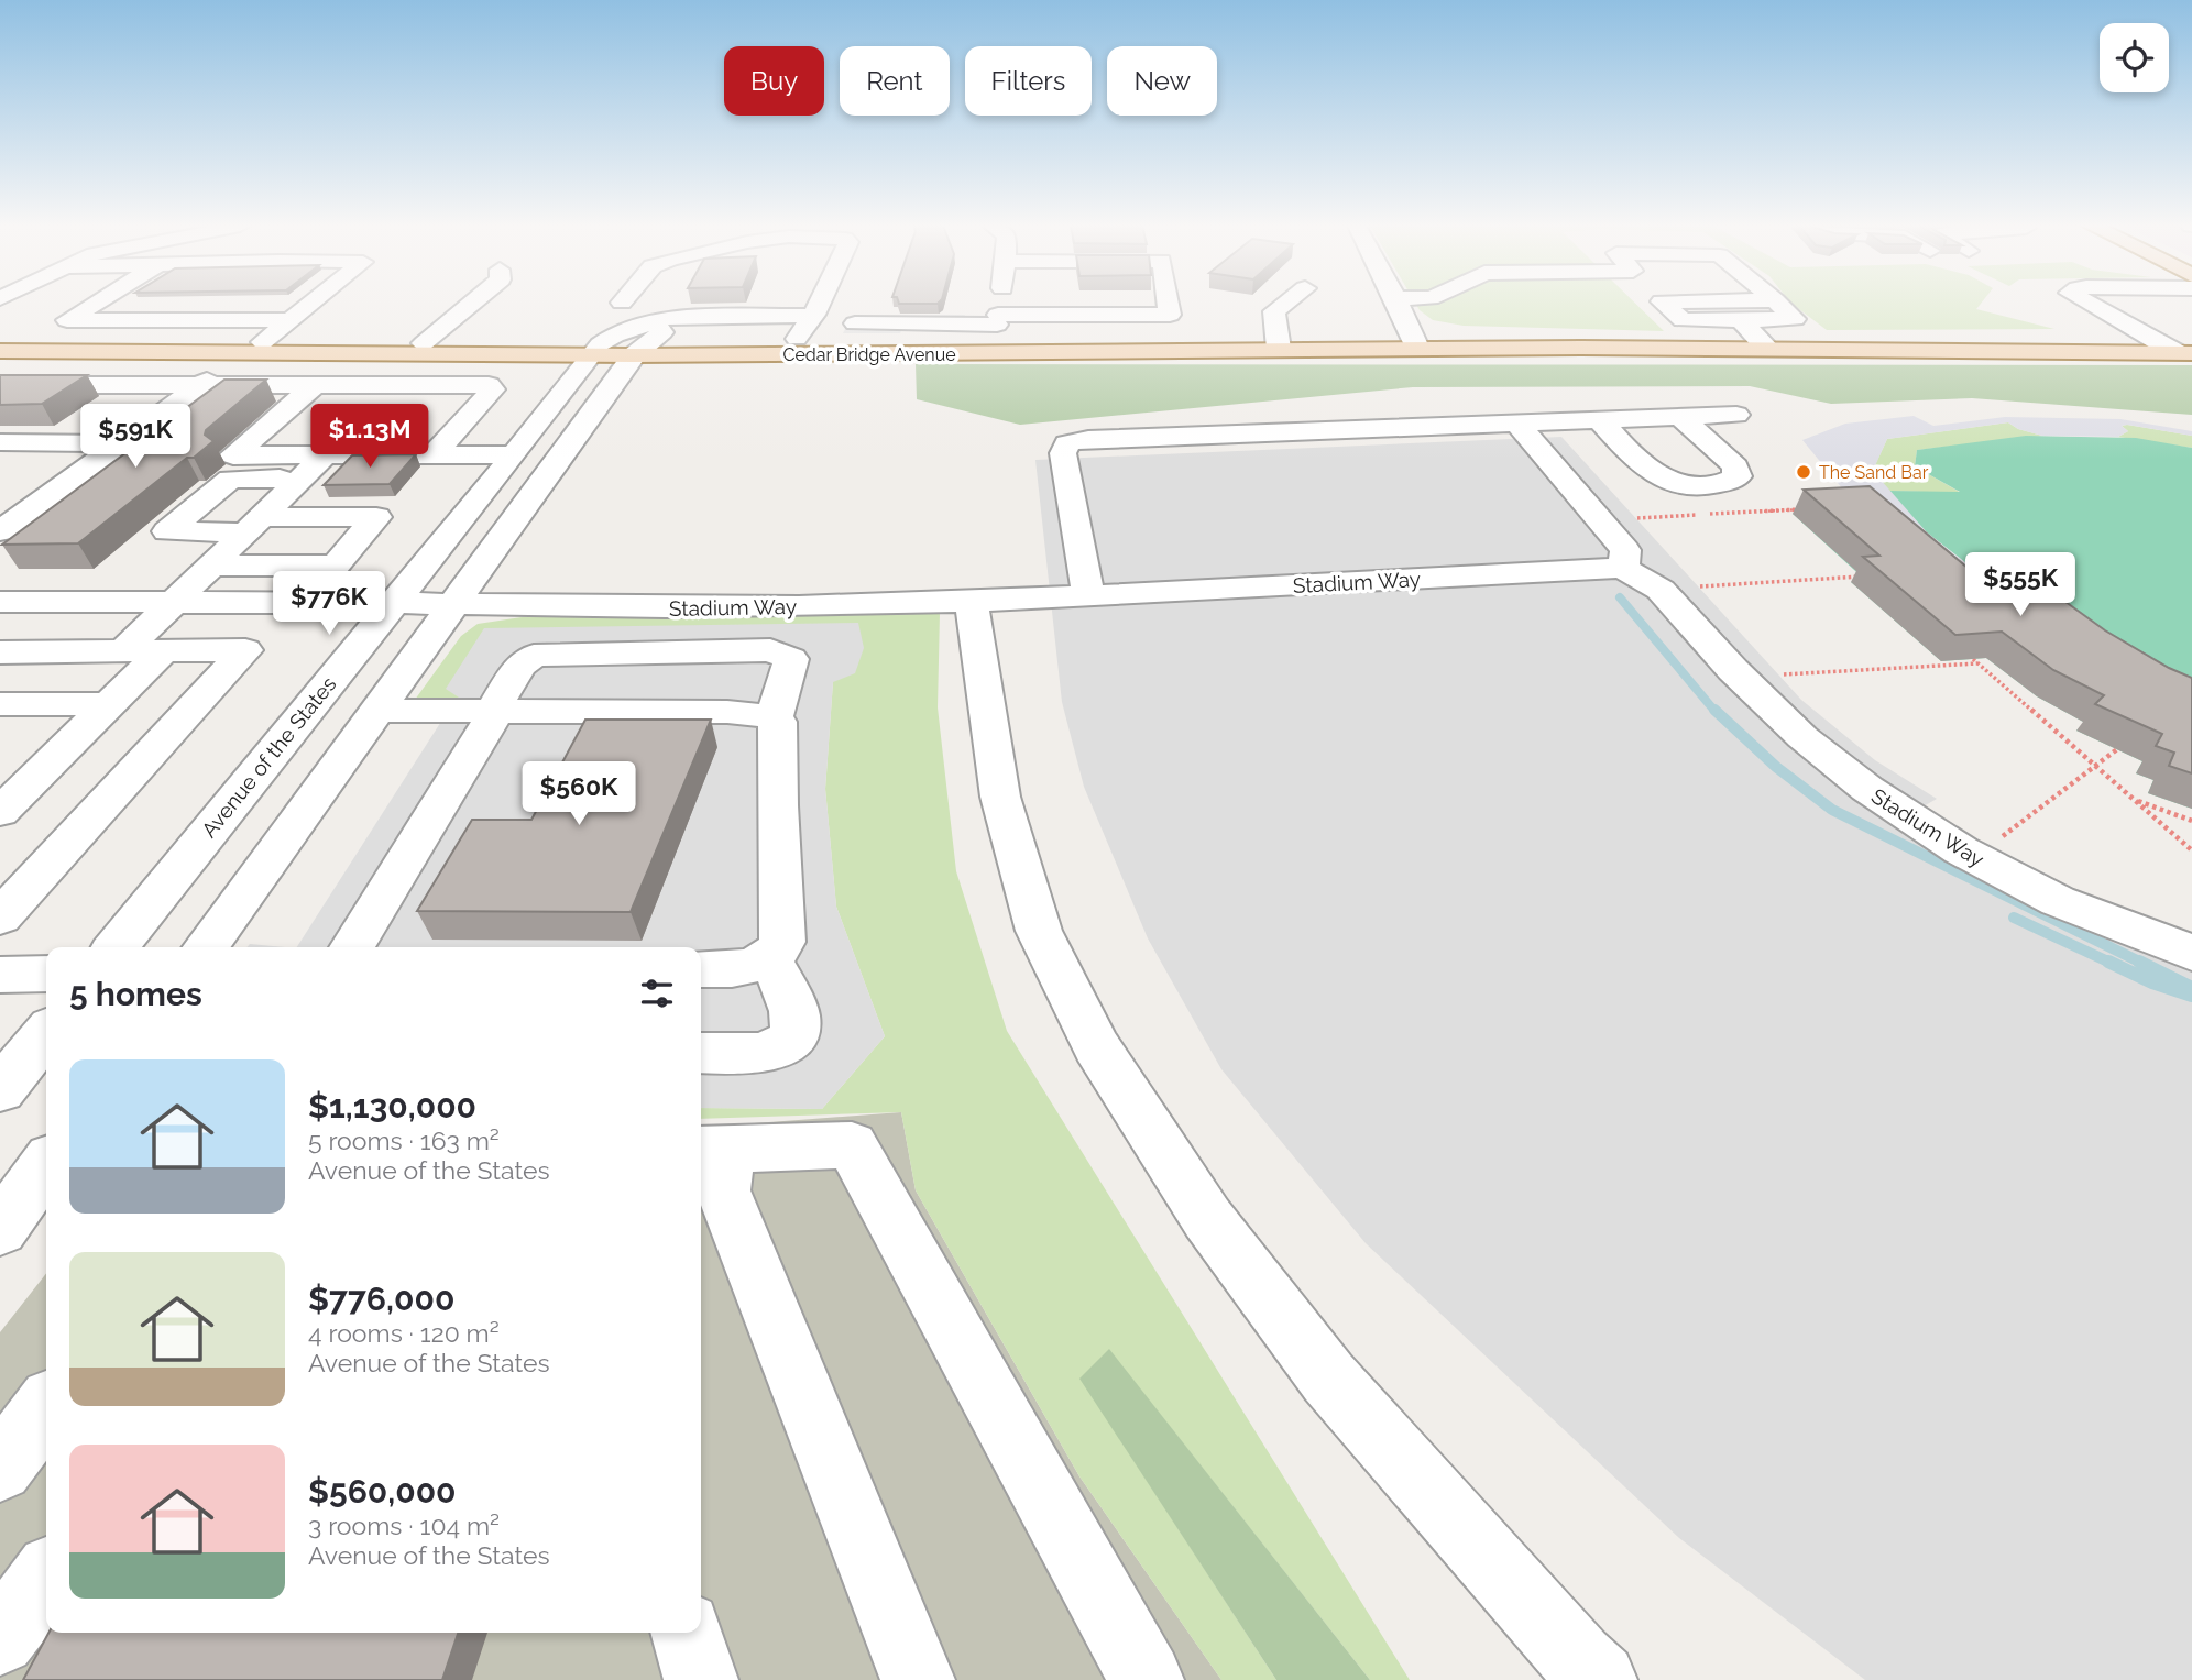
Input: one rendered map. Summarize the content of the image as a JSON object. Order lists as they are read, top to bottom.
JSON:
{
  "streets": {
    "main road": ["Cedar Bridge Avenue"],
    "street": ["Stadium Way", "Avenue of the States"]
  },
  "crossings": [
    ["Cedar Bridge Avenue", "Avenue of the States"],
    ["Stadium Way", "Avenue of the States"]
  ],
  "places": ["The Sand Bar"],
  "page": {
    "chip": [
      "Buy",
      "Rent",
      "Filters",
      "New"
    ],
    "price": [
      "$591K",
      "$1.13M",
      "$555K",
      "$776K",
      "$560K"
    ],
    "heading": "5 homes",
    "list": [
      {
        "name": "$1,130,000",
        "note": "5 rooms · 163 m² · Avenue of the States"
      },
      {
        "name": "$776,000",
        "note": "4 rooms · 120 m² · Avenue of the States"
      },
      {
        "name": "$560,000",
        "note": "3 rooms · 104 m² · Avenue of the States"
      }
    ]
  }
}
